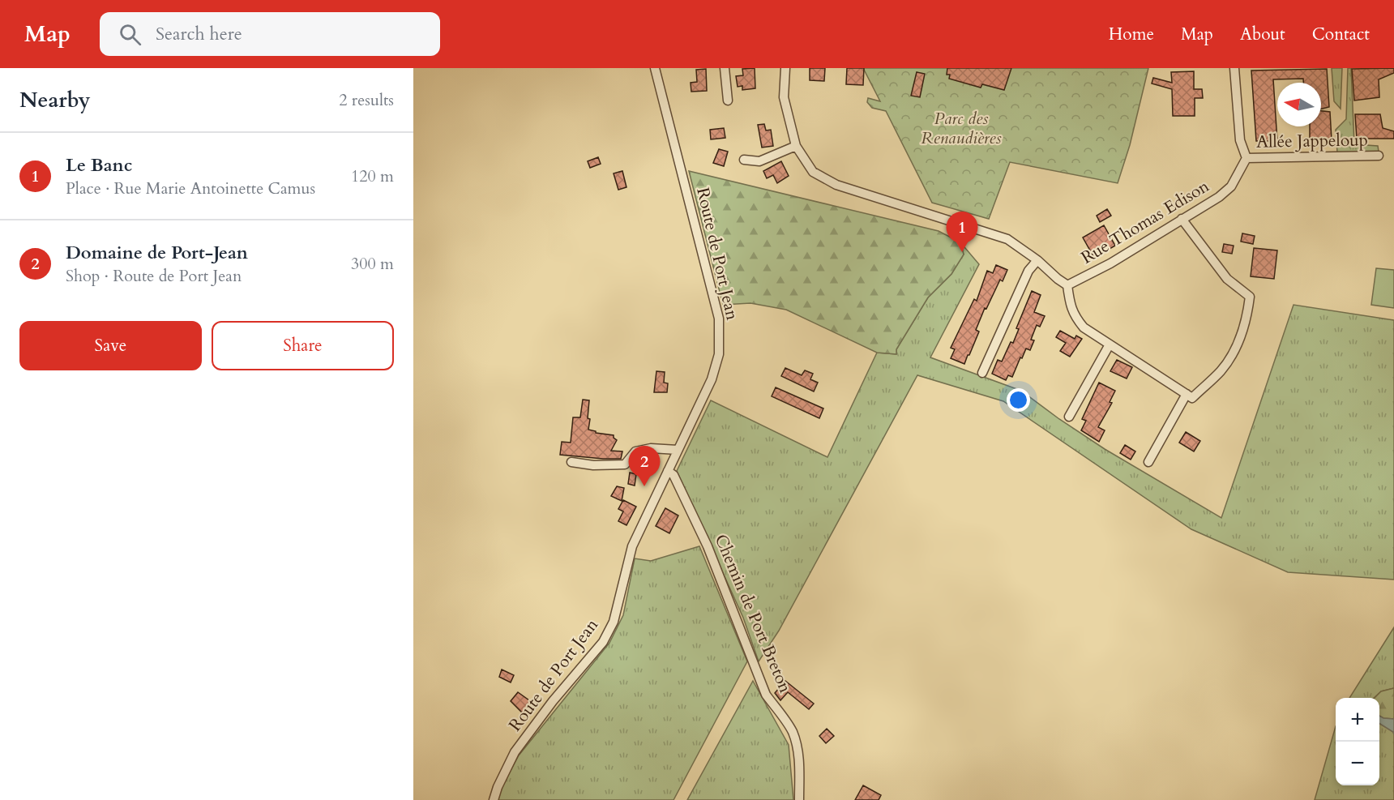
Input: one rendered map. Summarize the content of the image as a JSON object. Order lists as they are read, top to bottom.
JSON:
{
  "streets": {
    "street": [
      "Allée Jappeloup",
      "Rue Thomas Edison",
      "Route de Port Jean",
      "Chemin de Port Breton"
    ]
  },
  "crossings": [
    ["Allée Jappeloup", "Rue Thomas Edison"],
    ["Route de Port Jean", "Chemin de Port Breton"]
  ],
  "parks": ["Parc des Renaudières"],
  "north": "left",
  "page": {
    "header": "Map",
    "search": "Search here",
    "nav": [
      "Home",
      "Map",
      "About",
      "Contact"
    ],
    "heading": ["Nearby", "2 results"],
    "list": [
      {
        "mark": "1",
        "name": "Le Banc",
        "note": "Place · Rue Marie Antoinette Camus",
        "value": "120 m"
      },
      {
        "mark": "2",
        "name": "Domaine de Port-Jean",
        "note": "Shop · Route de Port Jean",
        "value": "300 m"
      }
    ],
    "pins": ["1", "2"],
    "buttons": ["Save", "Share"],
    "map_buttons": ["+", "−"]
  }
}
